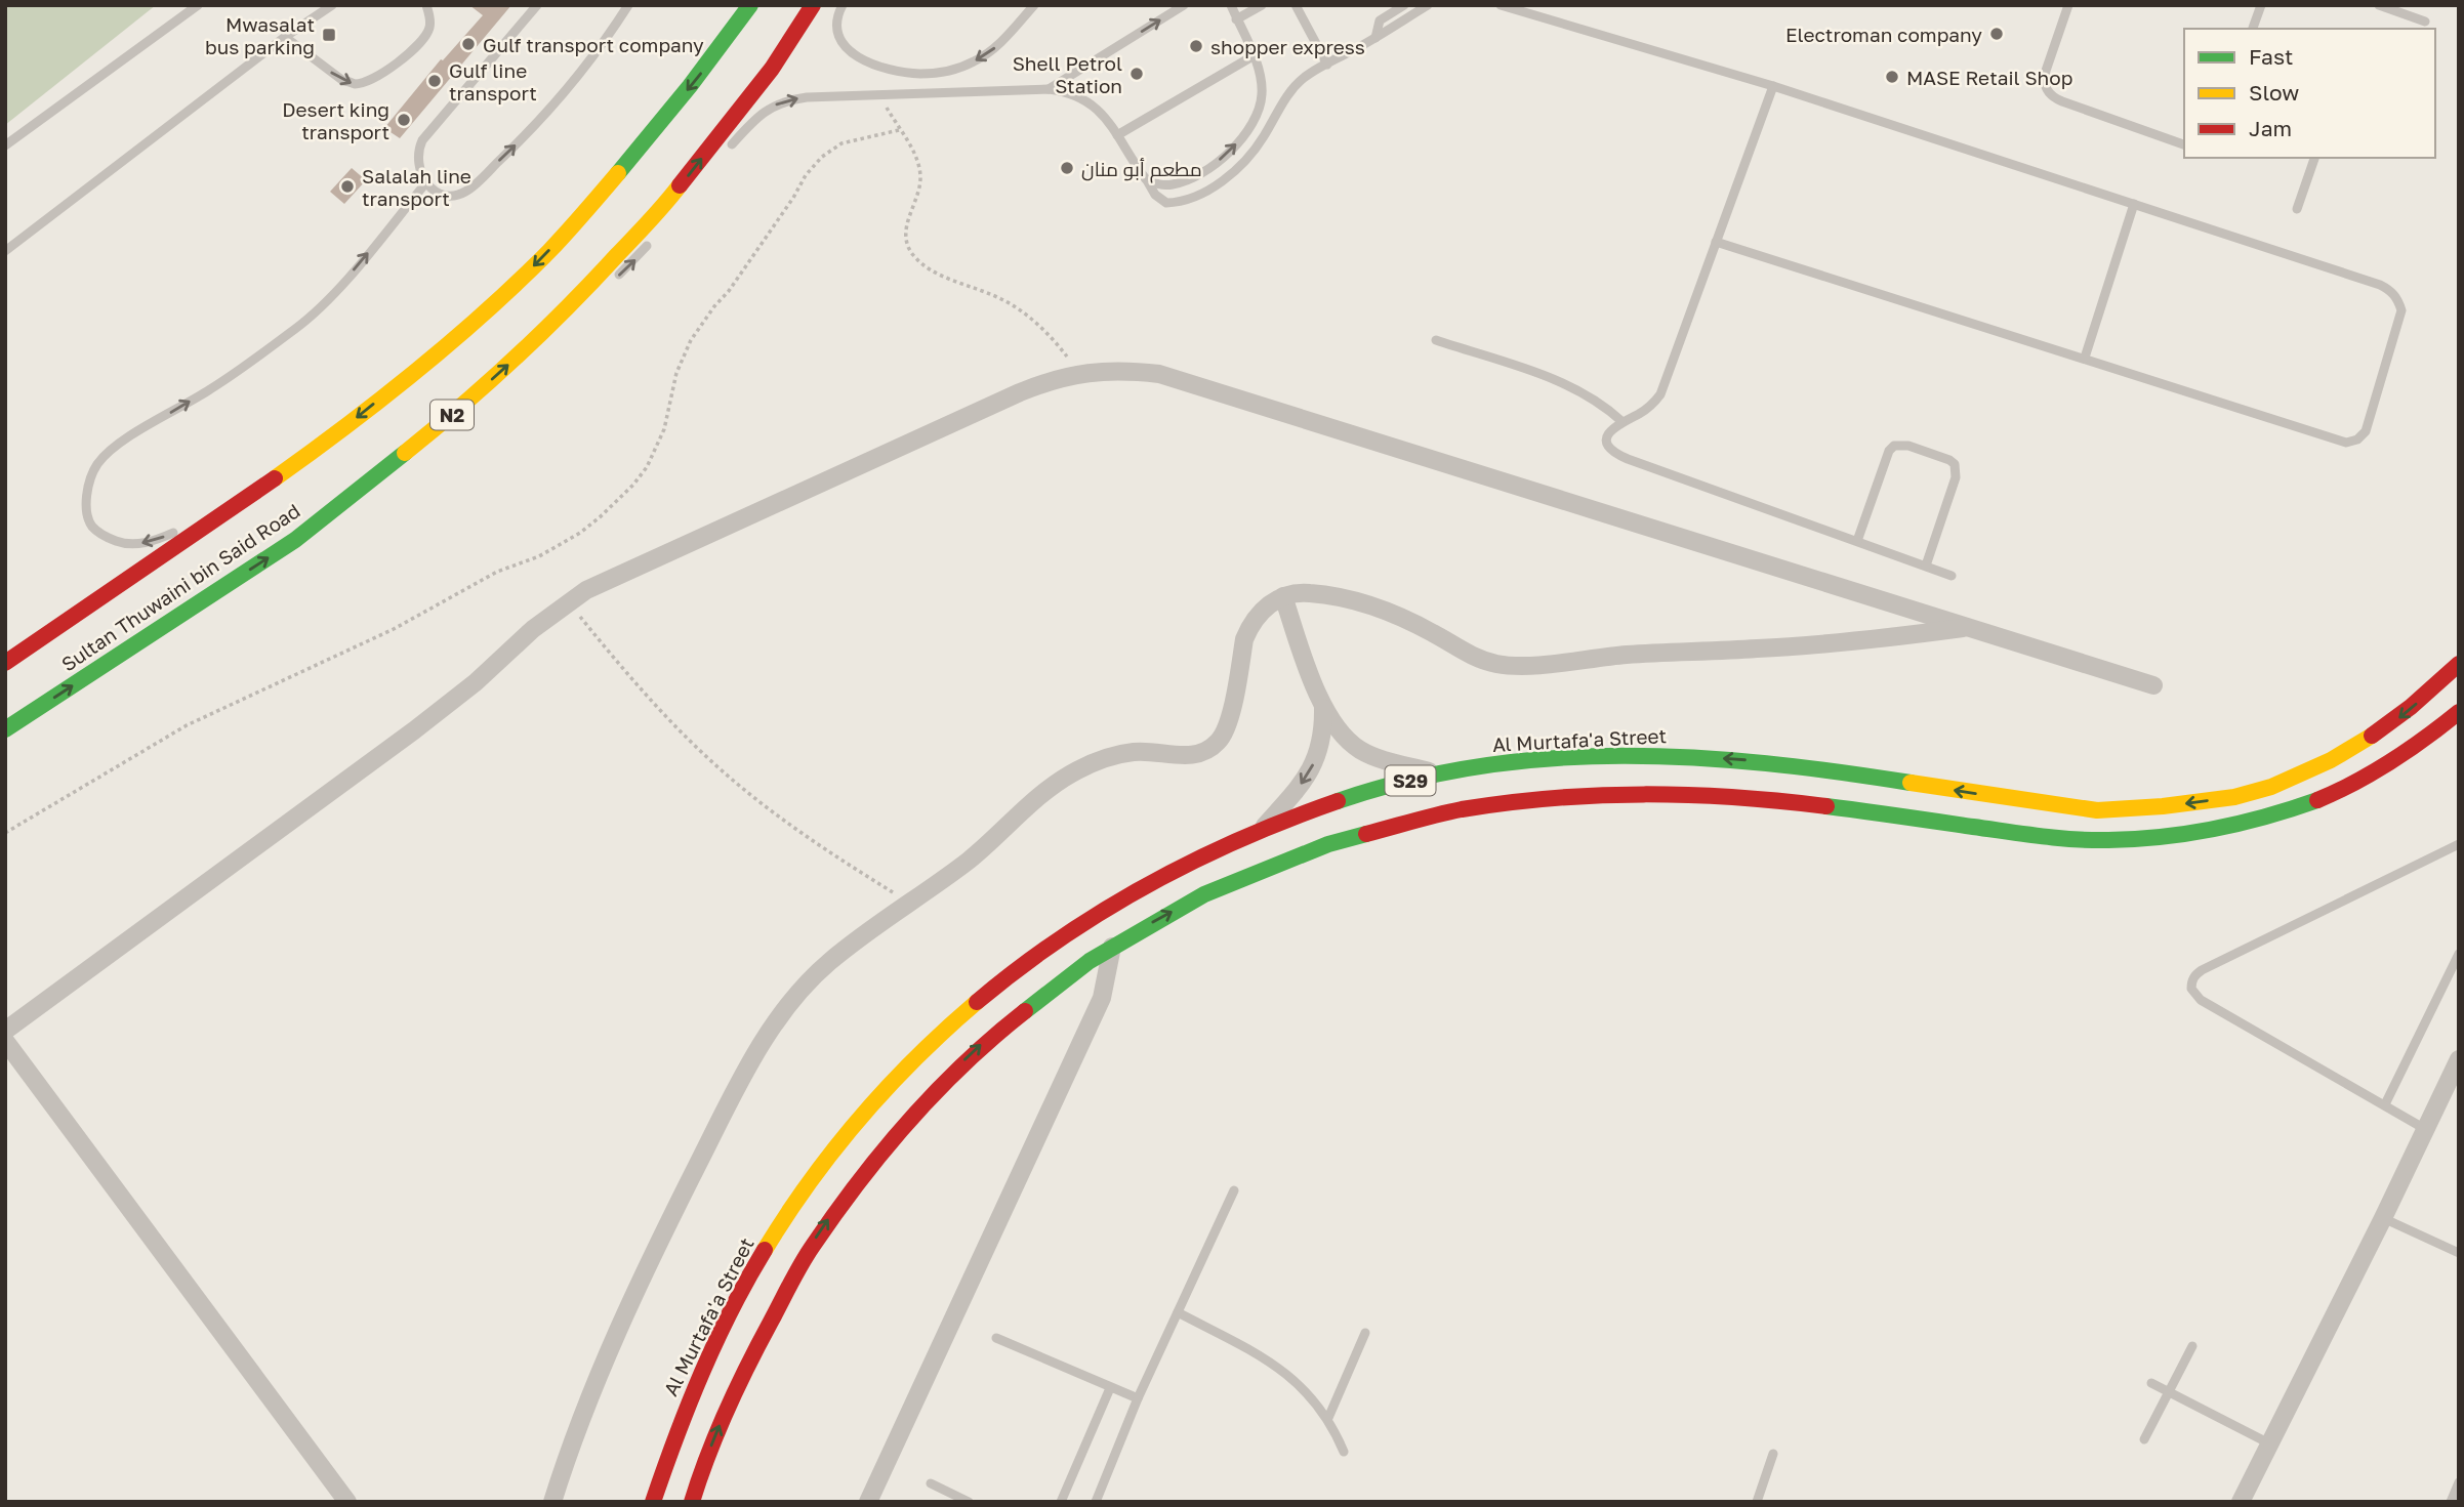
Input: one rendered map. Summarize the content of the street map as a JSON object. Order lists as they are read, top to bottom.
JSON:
{
  "streets": {
    "main road": [
      "N2",
      "Sultan Thuwaini bin Said Road",
      "Al Murtafa'a Street",
      "S29"
    ]
  },
  "places": {
    "other": [
      "Electroman company",
      "Gulf transport company",
      "shopper express",
      "Shell Petrol Station",
      "MASE Retail Shop",
      "Gulf line transport",
      "Desert king transport",
      "مطعم أبو منان",
      "Salalah line transport"
    ],
    "transit": ["Mwasalat bus parking"]
  },
  "legend": ["Fast", "Slow", "Jam"]
}
